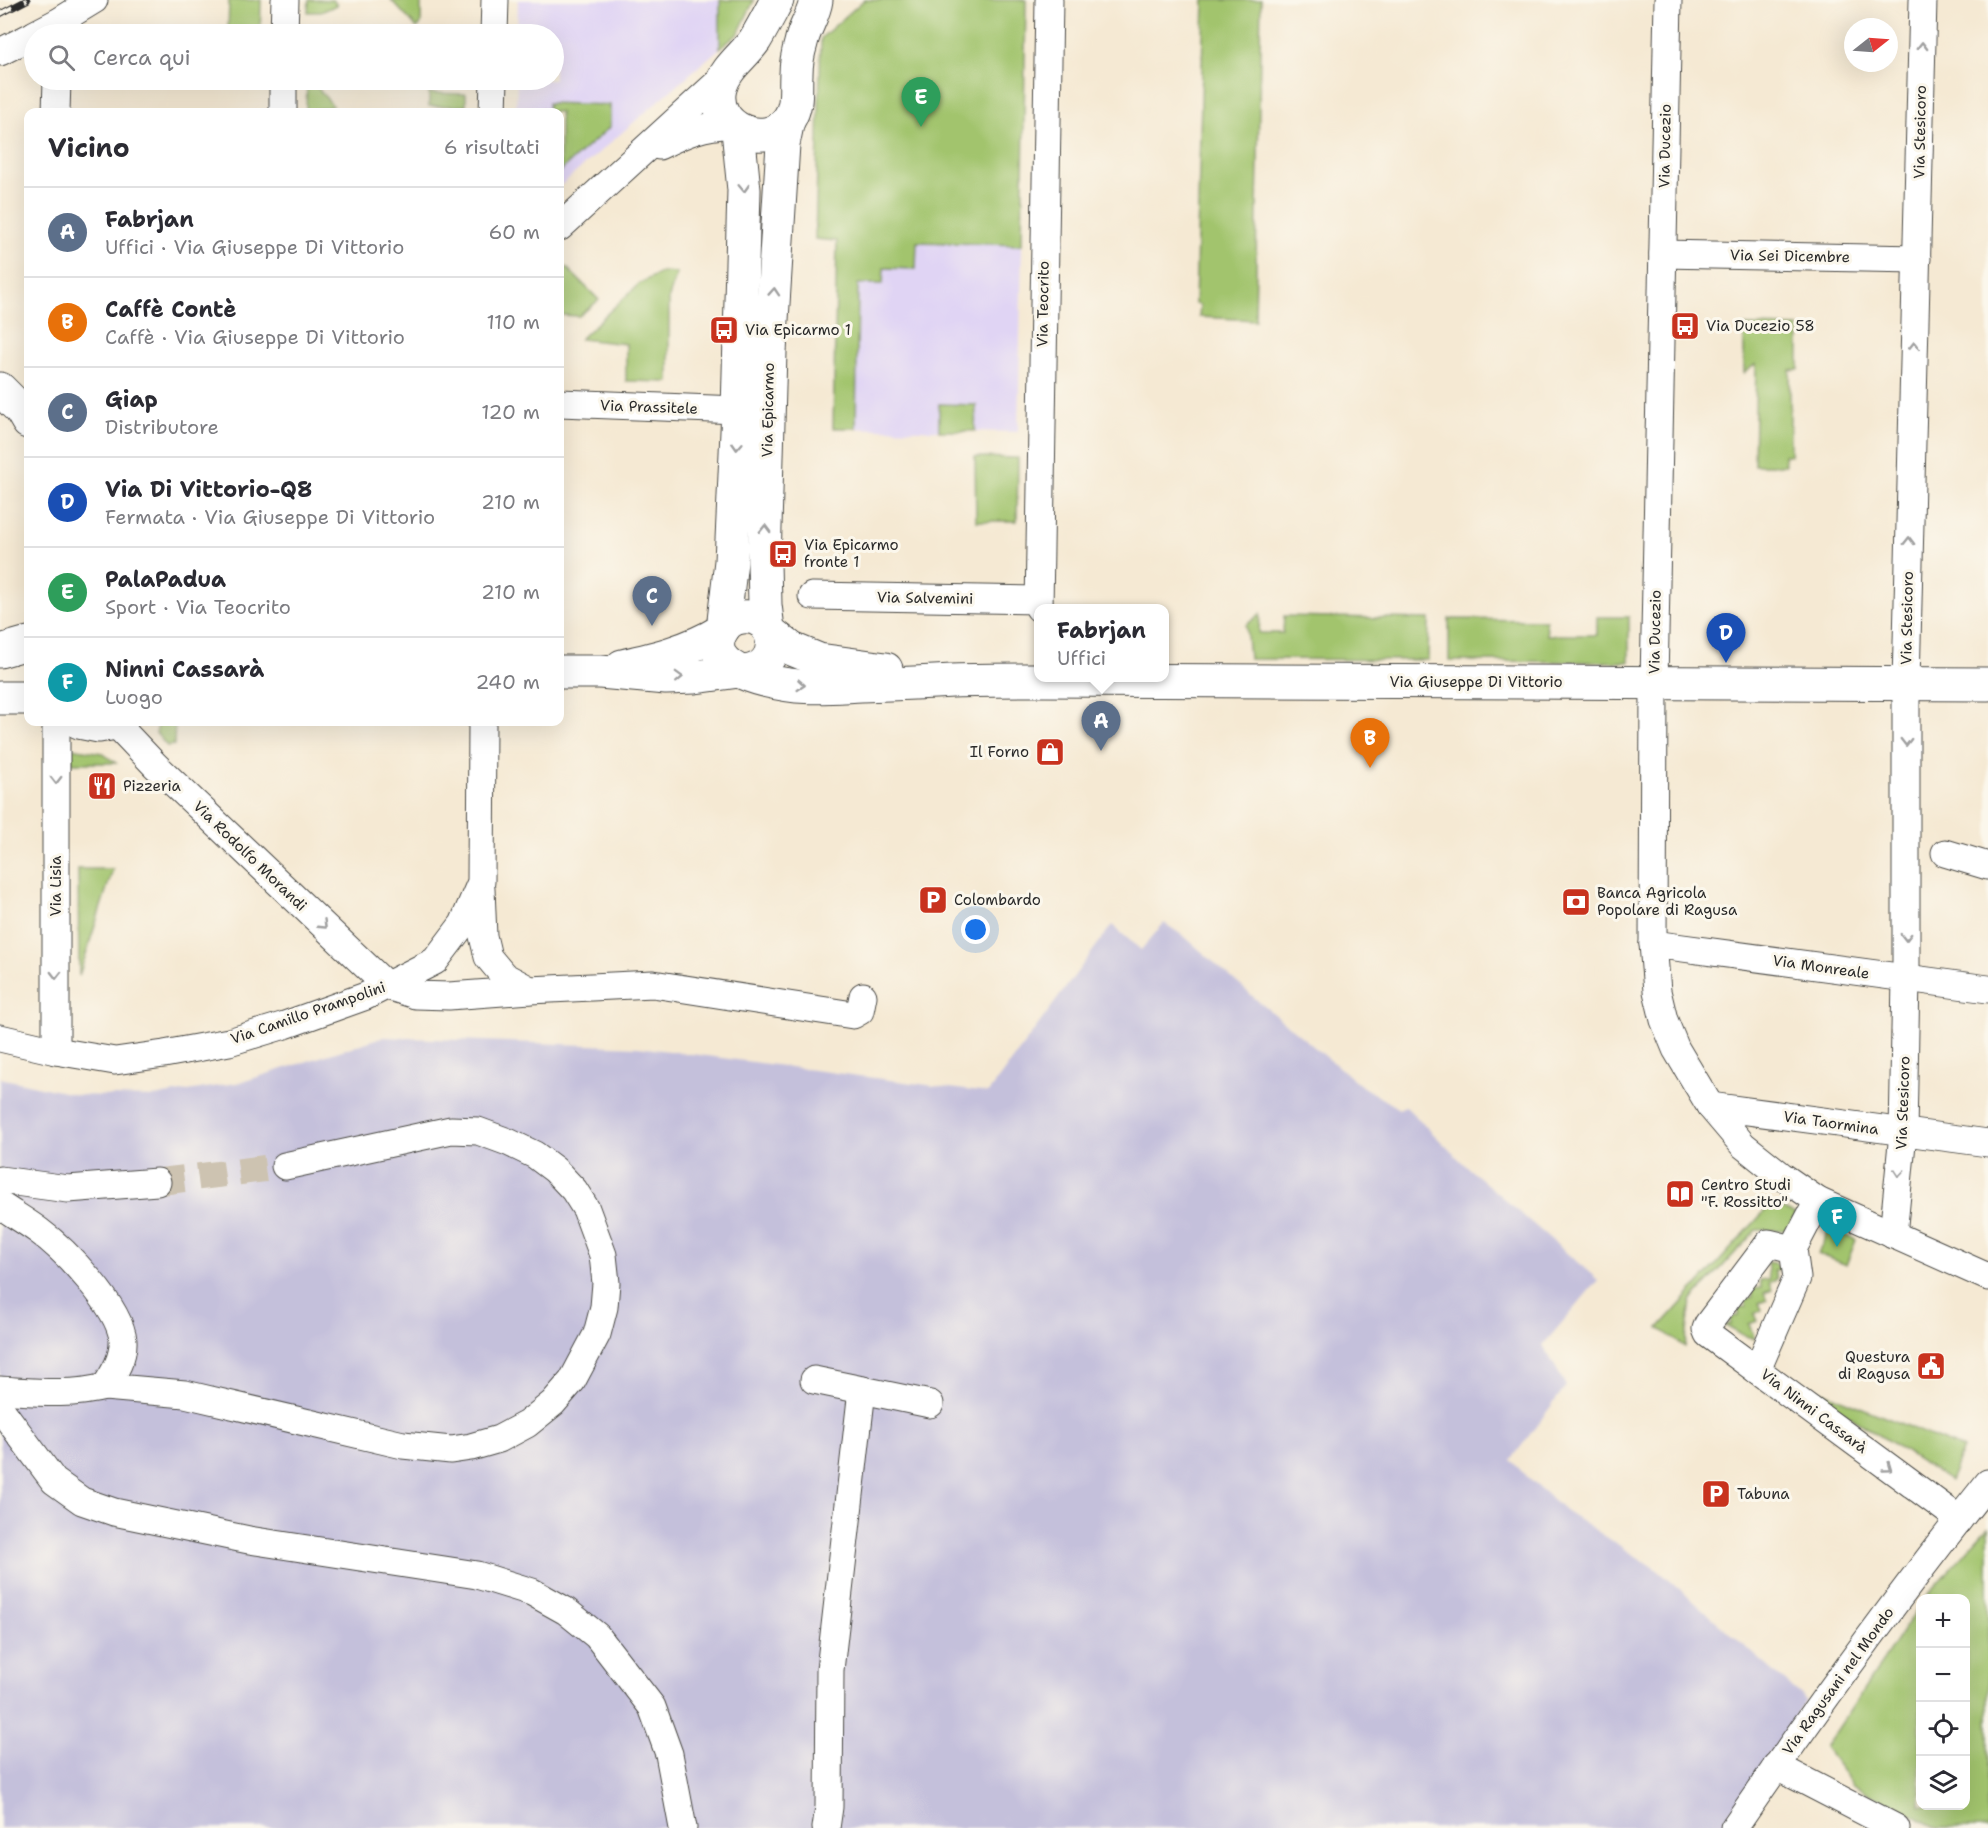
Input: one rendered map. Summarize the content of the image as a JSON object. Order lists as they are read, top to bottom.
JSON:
{
  "streets": {
    "main road": ["Via Epicarmo", "Via Giuseppe Di Vittorio"],
    "street": [
      "Via Stesicoro",
      "Via Ducezio",
      "Via Sei Dicembre",
      "Via Teocrito",
      "Via Prassitele",
      "Via Salvemini",
      "Via Rodolfo Morandi",
      "Via Lisia",
      "Via Monreale",
      "Via Camillo Prampolini",
      "Via Taormina",
      "Via Ninni Cassarà",
      "Via Ragusani nel Mondo"
    ]
  },
  "crossings": [
    ["Via Stesicoro", "Via Ducezio"],
    ["Via Stesicoro", "Via Sei Dicembre"],
    ["Via Stesicoro", "Via Giuseppe Di Vittorio"],
    ["Via Stesicoro", "Via Monreale"],
    ["Via Stesicoro", "Via Taormina"],
    ["Via Ducezio", "Via Sei Dicembre"],
    ["Via Ducezio", "Via Giuseppe Di Vittorio"],
    ["Via Ducezio", "Via Monreale"],
    ["Via Ducezio", "Via Taormina"],
    ["Via Teocrito", "Via Salvemini"],
    ["Via Prassitele", "Via Epicarmo"],
    ["Via Rodolfo Morandi", "Via Camillo Prampolini"],
    ["Via Lisia", "Via Camillo Prampolini"],
    ["Via Ninni Cassarà", "Via Ragusani nel Mondo"]
  ],
  "one_way": ["Via Rodolfo Morandi", "Via Lisia", "Via Ninni Cassarà"],
  "places": {
    "bus stop": ["Via Ducezio 58", "Via Epicarmo 1", "Via Epicarmo fronte 1"],
    "shop": ["Il Forno"],
    "restaurant": ["Pizzeria"],
    "parking": ["Colombardo", "Tabuna"],
    "bank": ["Banca Agricola Popolare di Ragusa"],
    "library": ["Centro Studi \"F. Rossitto\""],
    "public building": ["Questura di Ragusa"]
  },
  "north": "right",
  "page": {
    "search": "Cerca qui",
    "pins": [
      "E",
      "C",
      "D",
      "A",
      "B",
      "F"
    ],
    "heading": ["Vicino", "6 risultati"],
    "list": [
      {
        "mark": "A",
        "name": "Fabrjan",
        "note": "Uffici · Via Giuseppe Di Vittorio",
        "value": "60 m"
      },
      {
        "mark": "B",
        "name": "Caffè Contè",
        "note": "Caffè · Via Giuseppe Di Vittorio",
        "value": "110 m"
      },
      {
        "mark": "C",
        "name": "Giap",
        "note": "Distributore",
        "value": "120 m"
      },
      {
        "mark": "D",
        "name": "Via Di Vittorio-Q8",
        "note": "Fermata · Via Giuseppe Di Vittorio",
        "value": "210 m"
      },
      {
        "mark": "E",
        "name": "PalaPadua",
        "note": "Sport · Via Teocrito",
        "value": "210 m"
      },
      {
        "mark": "F",
        "name": "Ninni Cassarà",
        "note": "Luogo",
        "value": "240 m"
      }
    ],
    "popup": ["Fabrjan", "Uffici"],
    "map_buttons": ["+", "−"]
  }
}
